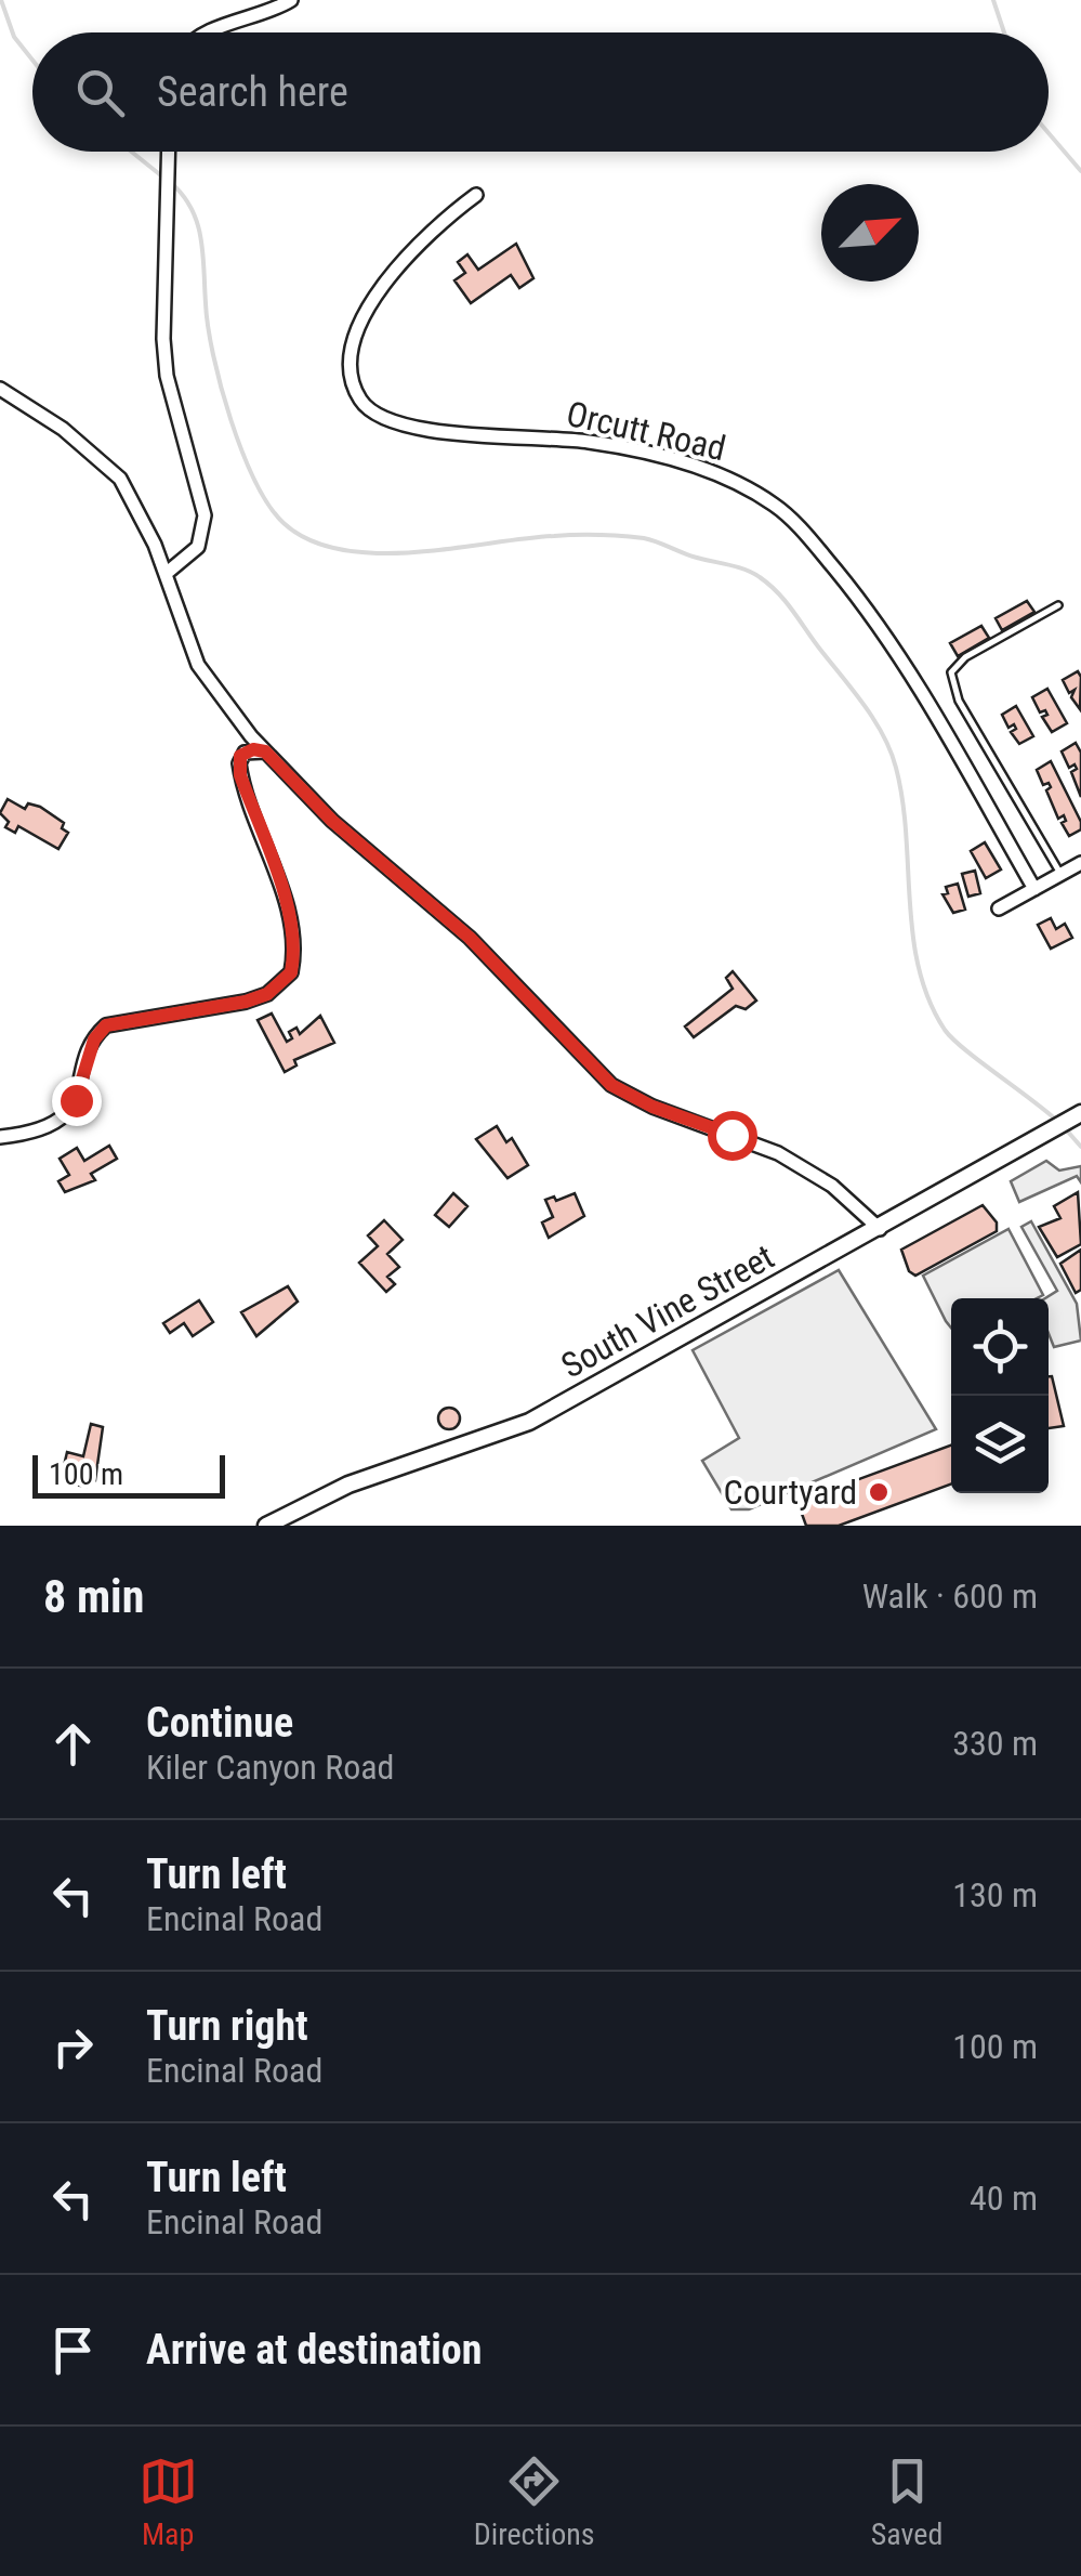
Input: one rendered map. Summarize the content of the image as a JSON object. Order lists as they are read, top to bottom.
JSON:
{
  "streets": {
    "street": ["Orcutt Road", "South Vine Street"]
  },
  "places": ["Courtyard"],
  "scale_bar": "100 m",
  "north": "top right",
  "page": {
    "search": "Search here",
    "scale": "100 m",
    "heading": ["8 min", "Walk · 600 m"],
    "list": [
      ["Continue", "Kiler Canyon Road", "330 m"],
      ["Turn left", "Encinal Road", "130 m"],
      ["Turn right", "Encinal Road", "100 m"],
      ["Turn left", "Encinal Road", "40 m"],
      "Arrive at destination"
    ],
    "nav": ["Map", "Directions", "Saved"]
  }
}
